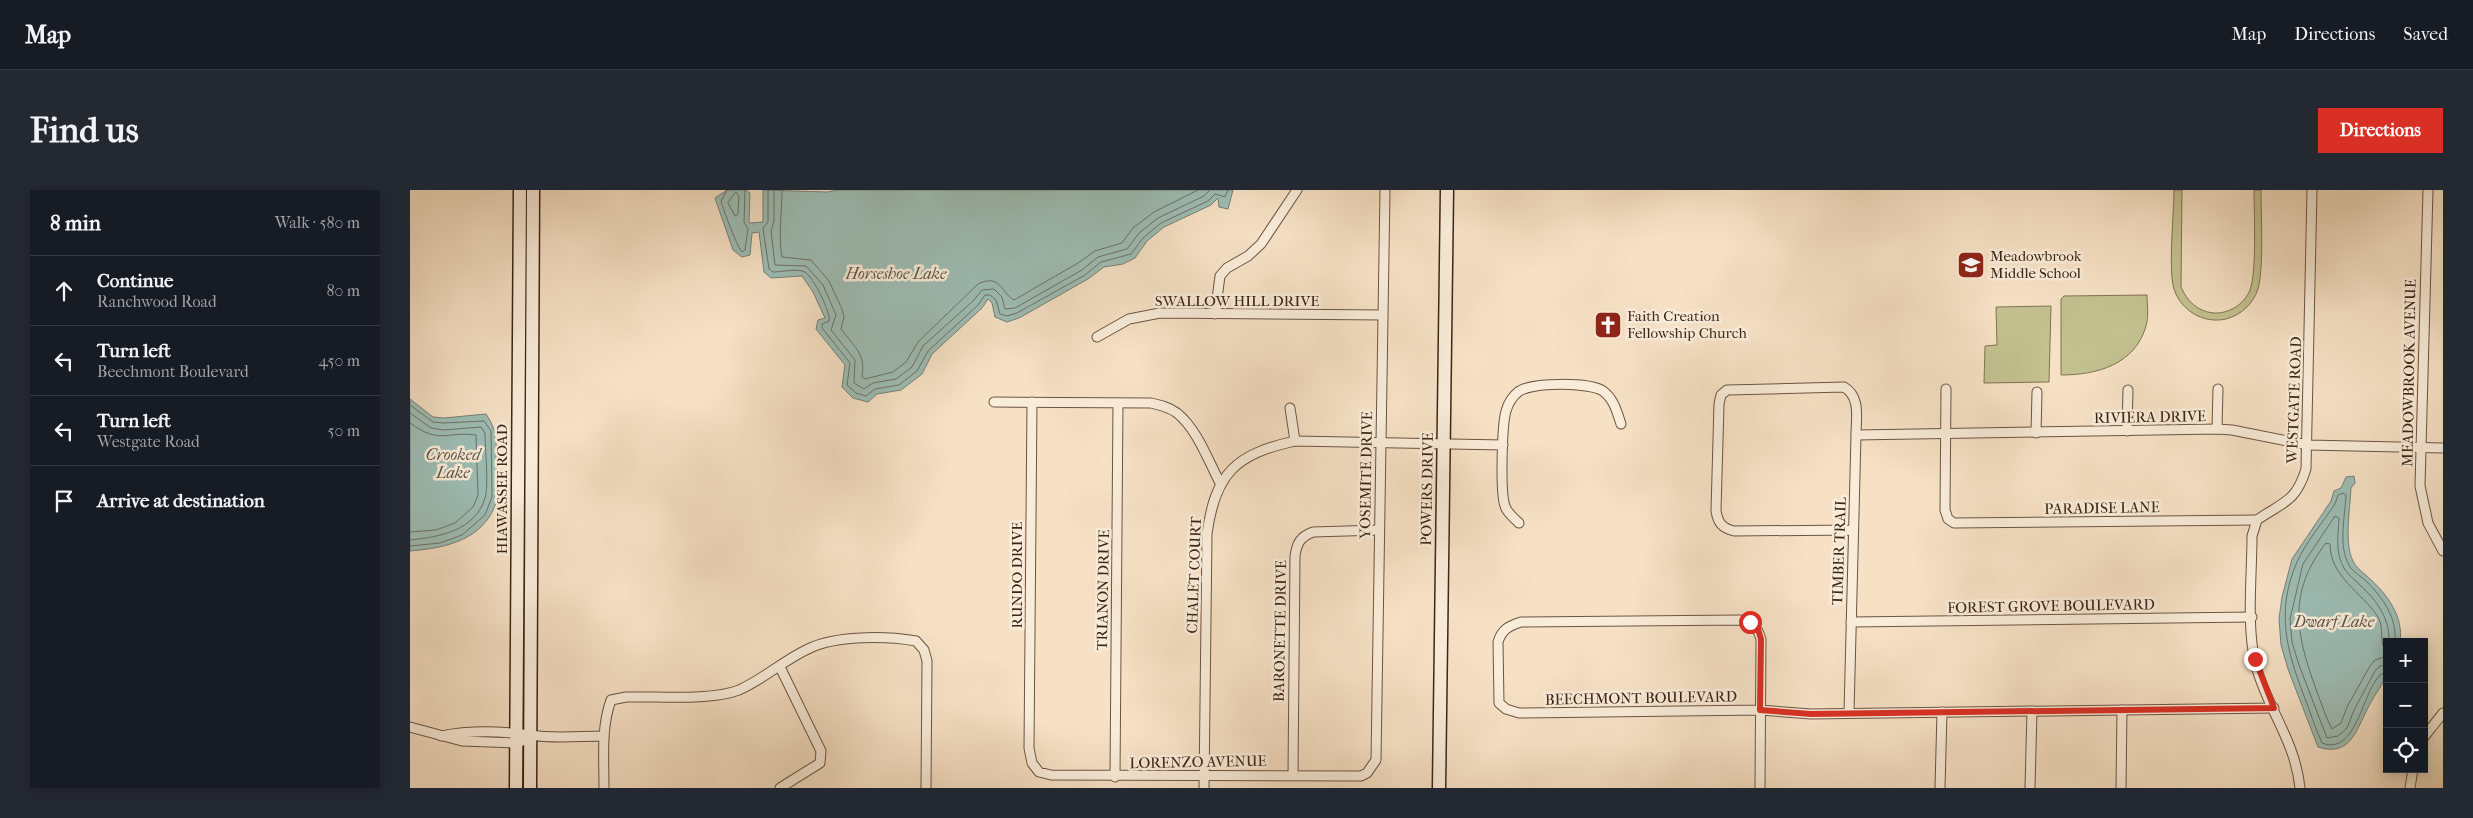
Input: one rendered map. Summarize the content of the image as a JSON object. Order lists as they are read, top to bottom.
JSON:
{
  "streets": {
    "street": [
      "SWALLOW HILL DRIVE",
      "MEADOWBROOK AVENUE",
      "WESTGATE ROAD",
      "RIVIERA DRIVE",
      "YOSEMITE DRIVE",
      "HIAWASSEE ROAD",
      "POWERS DRIVE",
      "PARADISE LANE",
      "TIMBER TRAIL",
      "RUNDO DRIVE",
      "CHALET COURT",
      "TRIANON DRIVE",
      "FOREST GROVE BOULEVARD",
      "BARONETTE DRIVE",
      "BEECHMONT BOULEVARD",
      "LORENZO AVENUE"
    ]
  },
  "crossings": [
    ["SWALLOW HILL DRIVE", "YOSEMITE DRIVE"],
    ["MEADOWBROOK AVENUE", "RIVIERA DRIVE"],
    ["WESTGATE ROAD", "RIVIERA DRIVE"],
    ["WESTGATE ROAD", "PARADISE LANE"],
    ["RIVIERA DRIVE", "PARADISE LANE"],
    ["RIVIERA DRIVE", "TIMBER TRAIL"],
    ["YOSEMITE DRIVE", "CHALET COURT"],
    ["YOSEMITE DRIVE", "BARONETTE DRIVE"],
    ["YOSEMITE DRIVE", "LORENZO AVENUE"],
    ["POWERS DRIVE", "CHALET COURT"],
    ["TIMBER TRAIL", "FOREST GROVE BOULEVARD"],
    ["TIMBER TRAIL", "BEECHMONT BOULEVARD"],
    ["RUNDO DRIVE", "LORENZO AVENUE"],
    ["CHALET COURT", "LORENZO AVENUE"],
    ["TRIANON DRIVE", "LORENZO AVENUE"],
    ["BARONETTE DRIVE", "LORENZO AVENUE"]
  ],
  "water": ["Horseshoe Lake", "Crooked Lake", "Dwarf Lake"],
  "places": {
    "school or university": ["Meadowbrook Middle School"],
    "church": ["Faith Creation Fellowship Church"]
  },
  "page": {
    "header": "Map",
    "nav": ["Map", "Directions", "Saved"],
    "buttons": "Directions",
    "title": "Find us",
    "heading": ["8 min", "Walk · 580 m"],
    "list": [
      ["Continue", "Ranchwood Road", "80 m"],
      ["Turn left", "Beechmont Boulevard", "450 m"],
      ["Turn left", "Westgate Road", "50 m"],
      "Arrive at destination"
    ],
    "map_buttons": ["+", "−"]
  }
}
